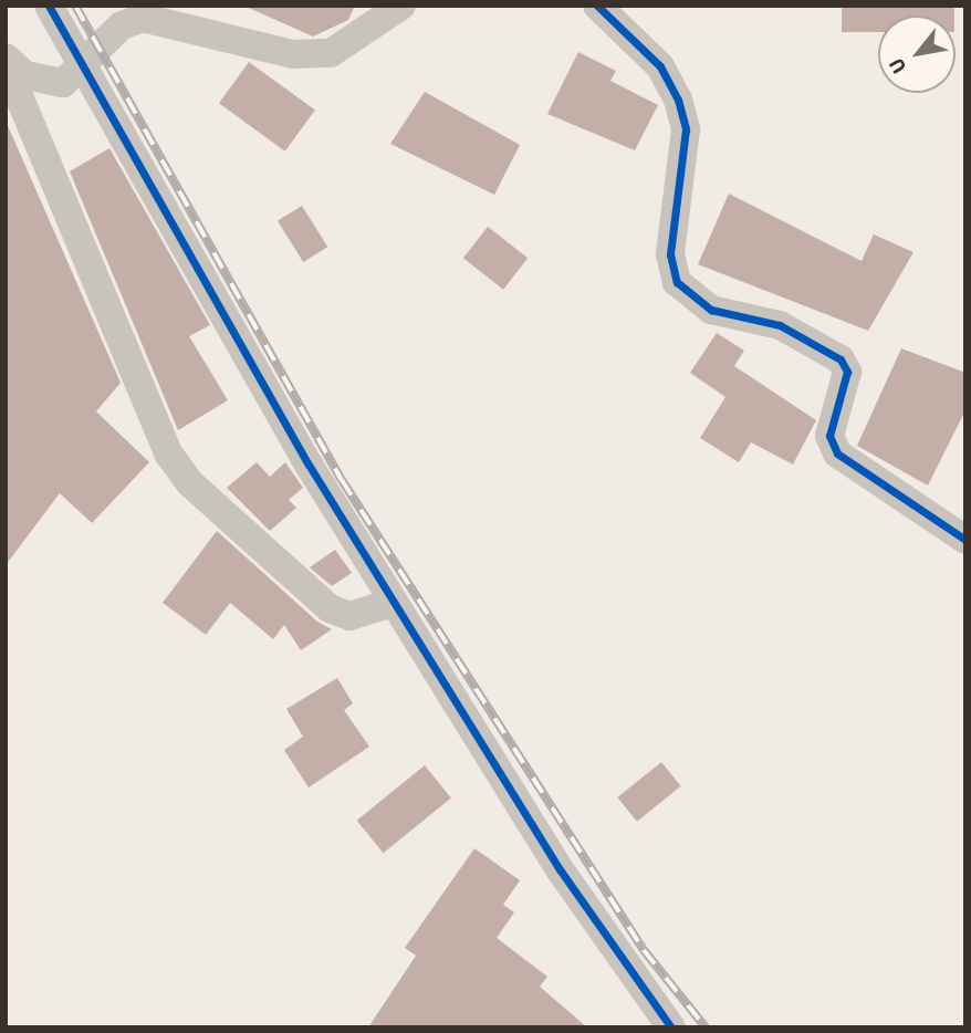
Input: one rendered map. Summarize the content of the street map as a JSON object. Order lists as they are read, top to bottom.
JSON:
{
  "north": "bottom left"
}
